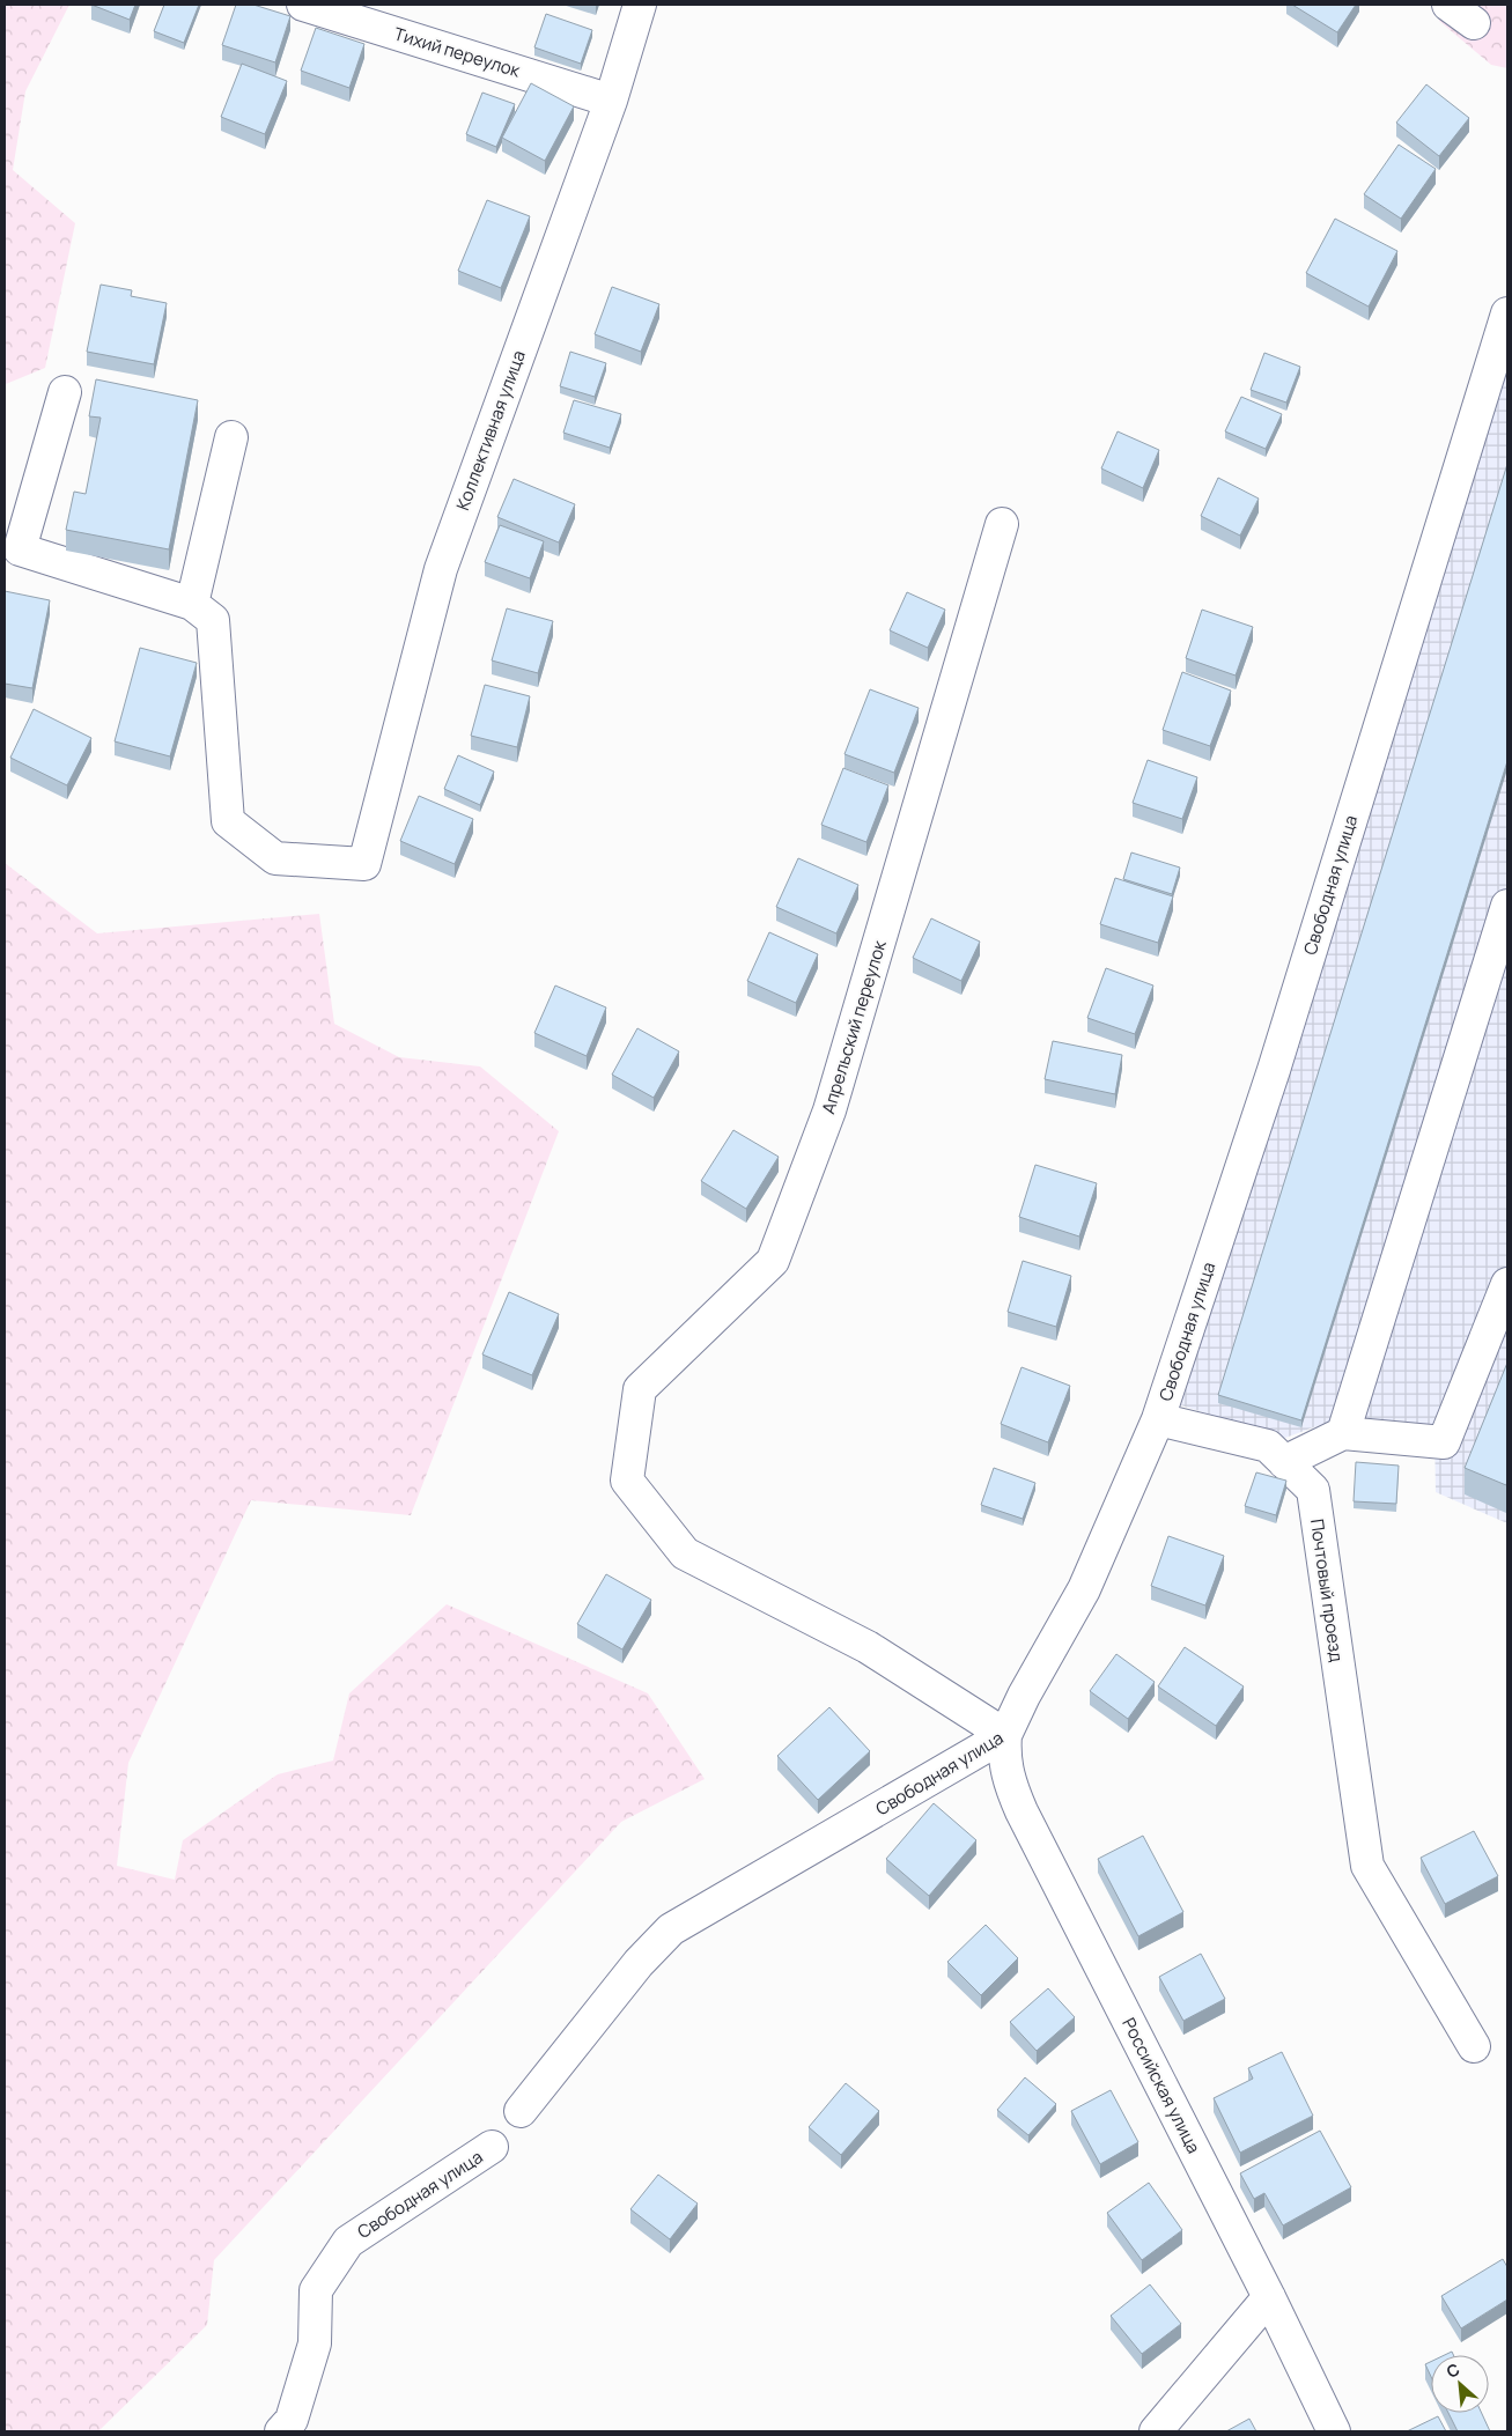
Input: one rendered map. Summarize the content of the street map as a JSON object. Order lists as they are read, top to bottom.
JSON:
{
  "streets": {
    "street": [
      "Тихий переулок",
      "Коллективная улица",
      "Свободная улица",
      "Апрельский переулок",
      "Почтовый проезд",
      "Российская улица"
    ]
  },
  "crossings": [
    ["Тихий переулок", "Коллективная улица"],
    ["Свободная улица", "Апрельский переулок"],
    ["Свободная улица", "Почтовый проезд"],
    ["Свободная улица", "Российская улица"],
    ["Апрельский переулок", "Российская улица"]
  ],
  "north": "top left"
}
